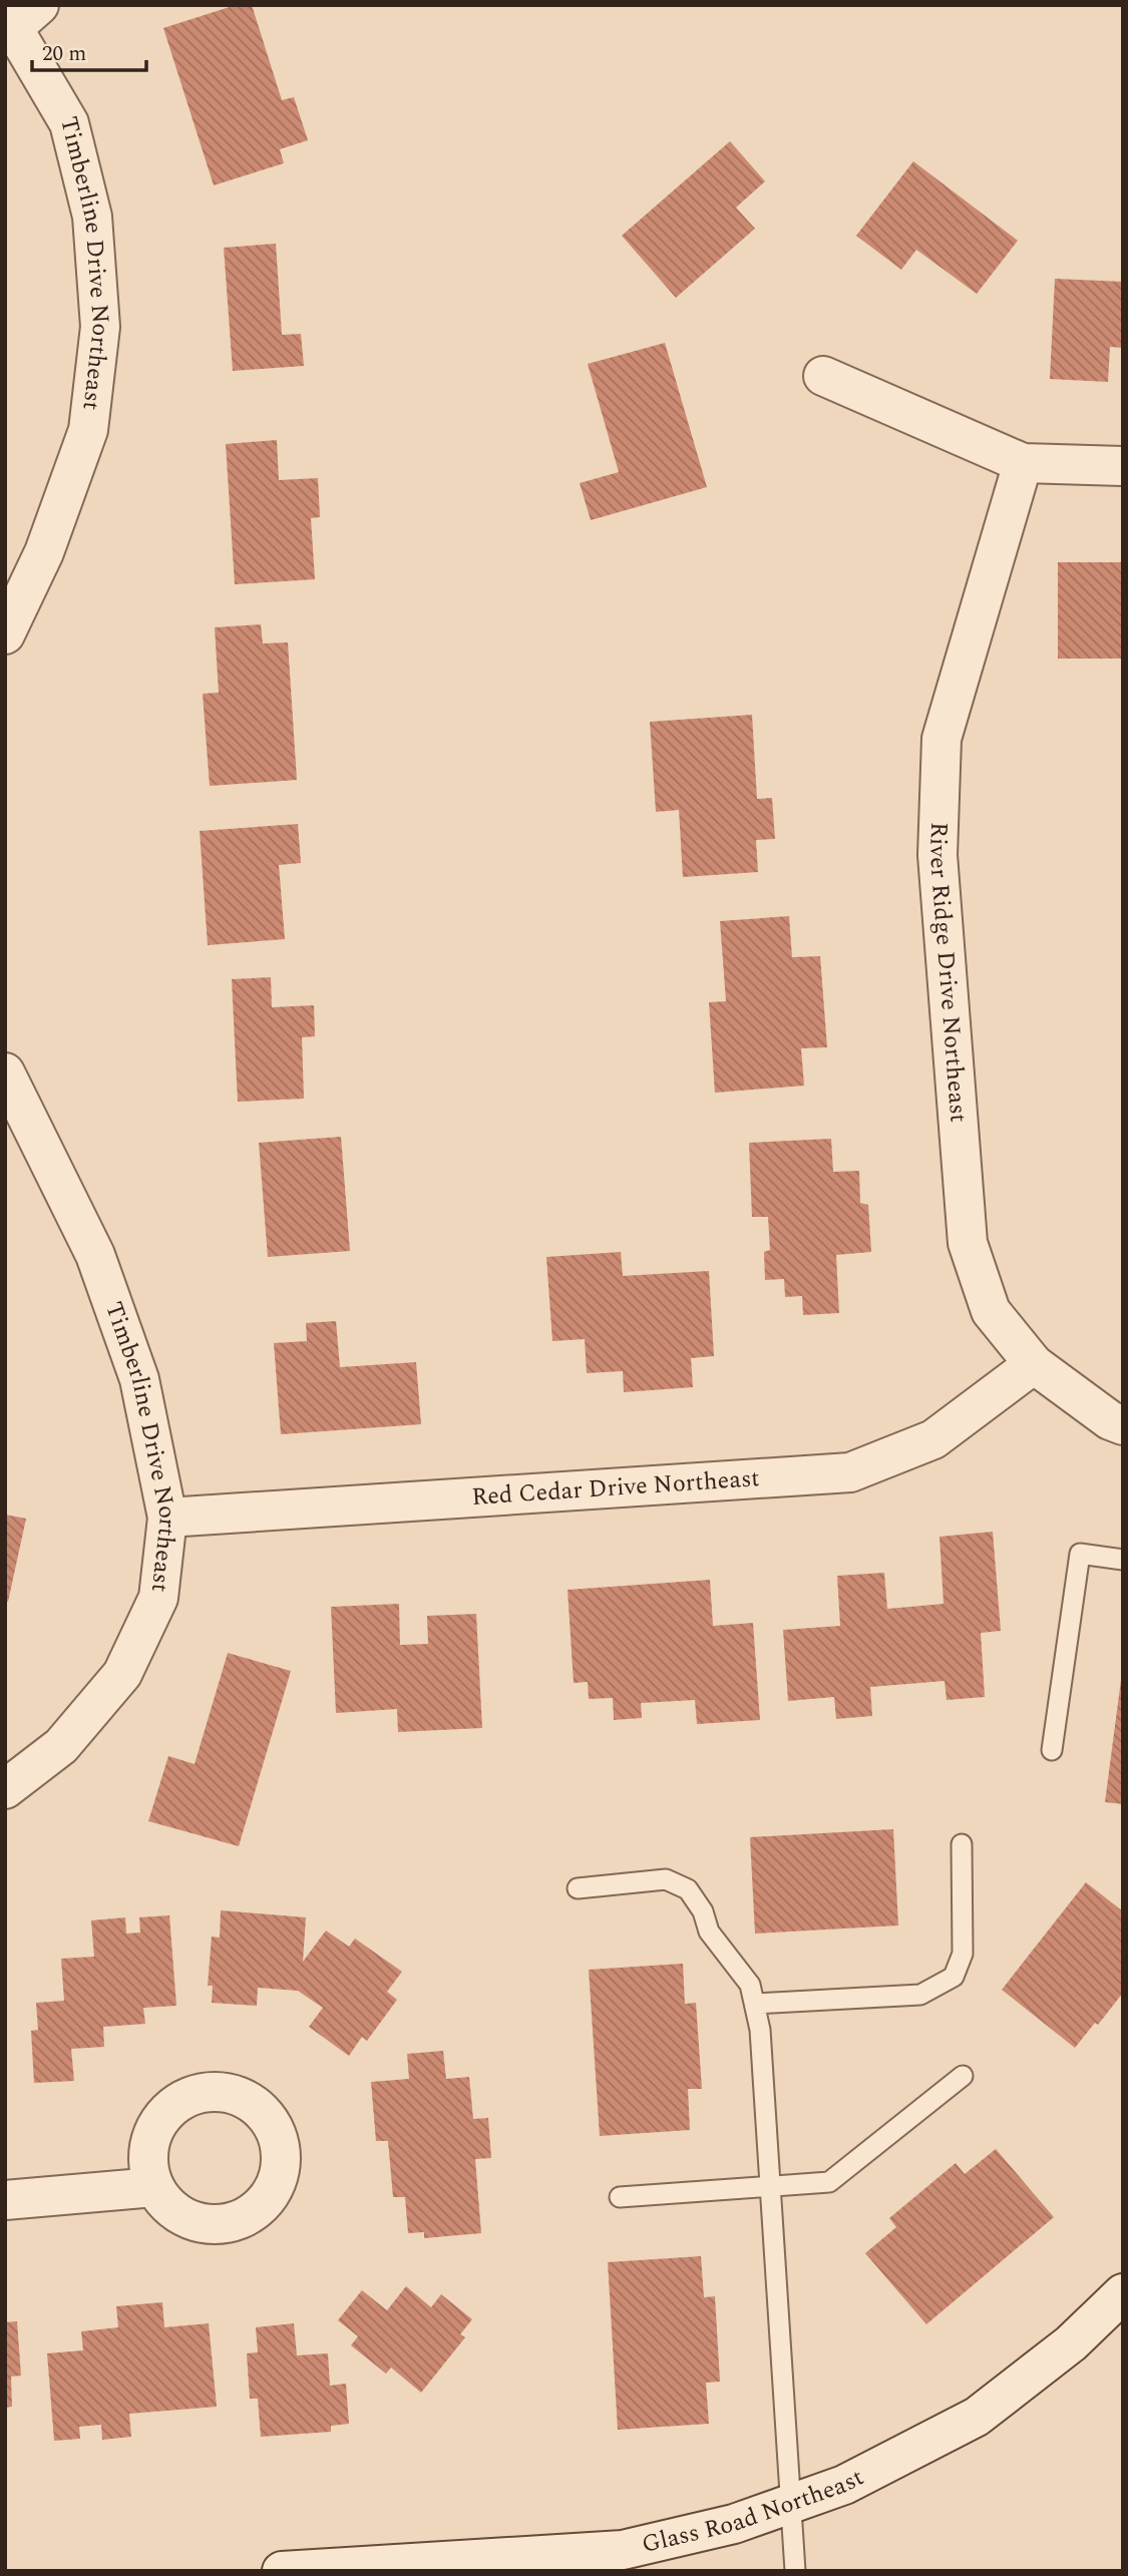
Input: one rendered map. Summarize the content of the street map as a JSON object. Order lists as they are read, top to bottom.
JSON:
{
  "streets": {
    "street": [
      "Timberline Drive Northeast",
      "River Ridge Drive Northeast",
      "Red Cedar Drive Northeast",
      "Glass Road Northeast"
    ]
  },
  "crossings": [
    ["Timberline Drive Northeast", "Red Cedar Drive Northeast"],
    ["River Ridge Drive Northeast", "Red Cedar Drive Northeast"]
  ],
  "scale_bar": "20 m"
}
